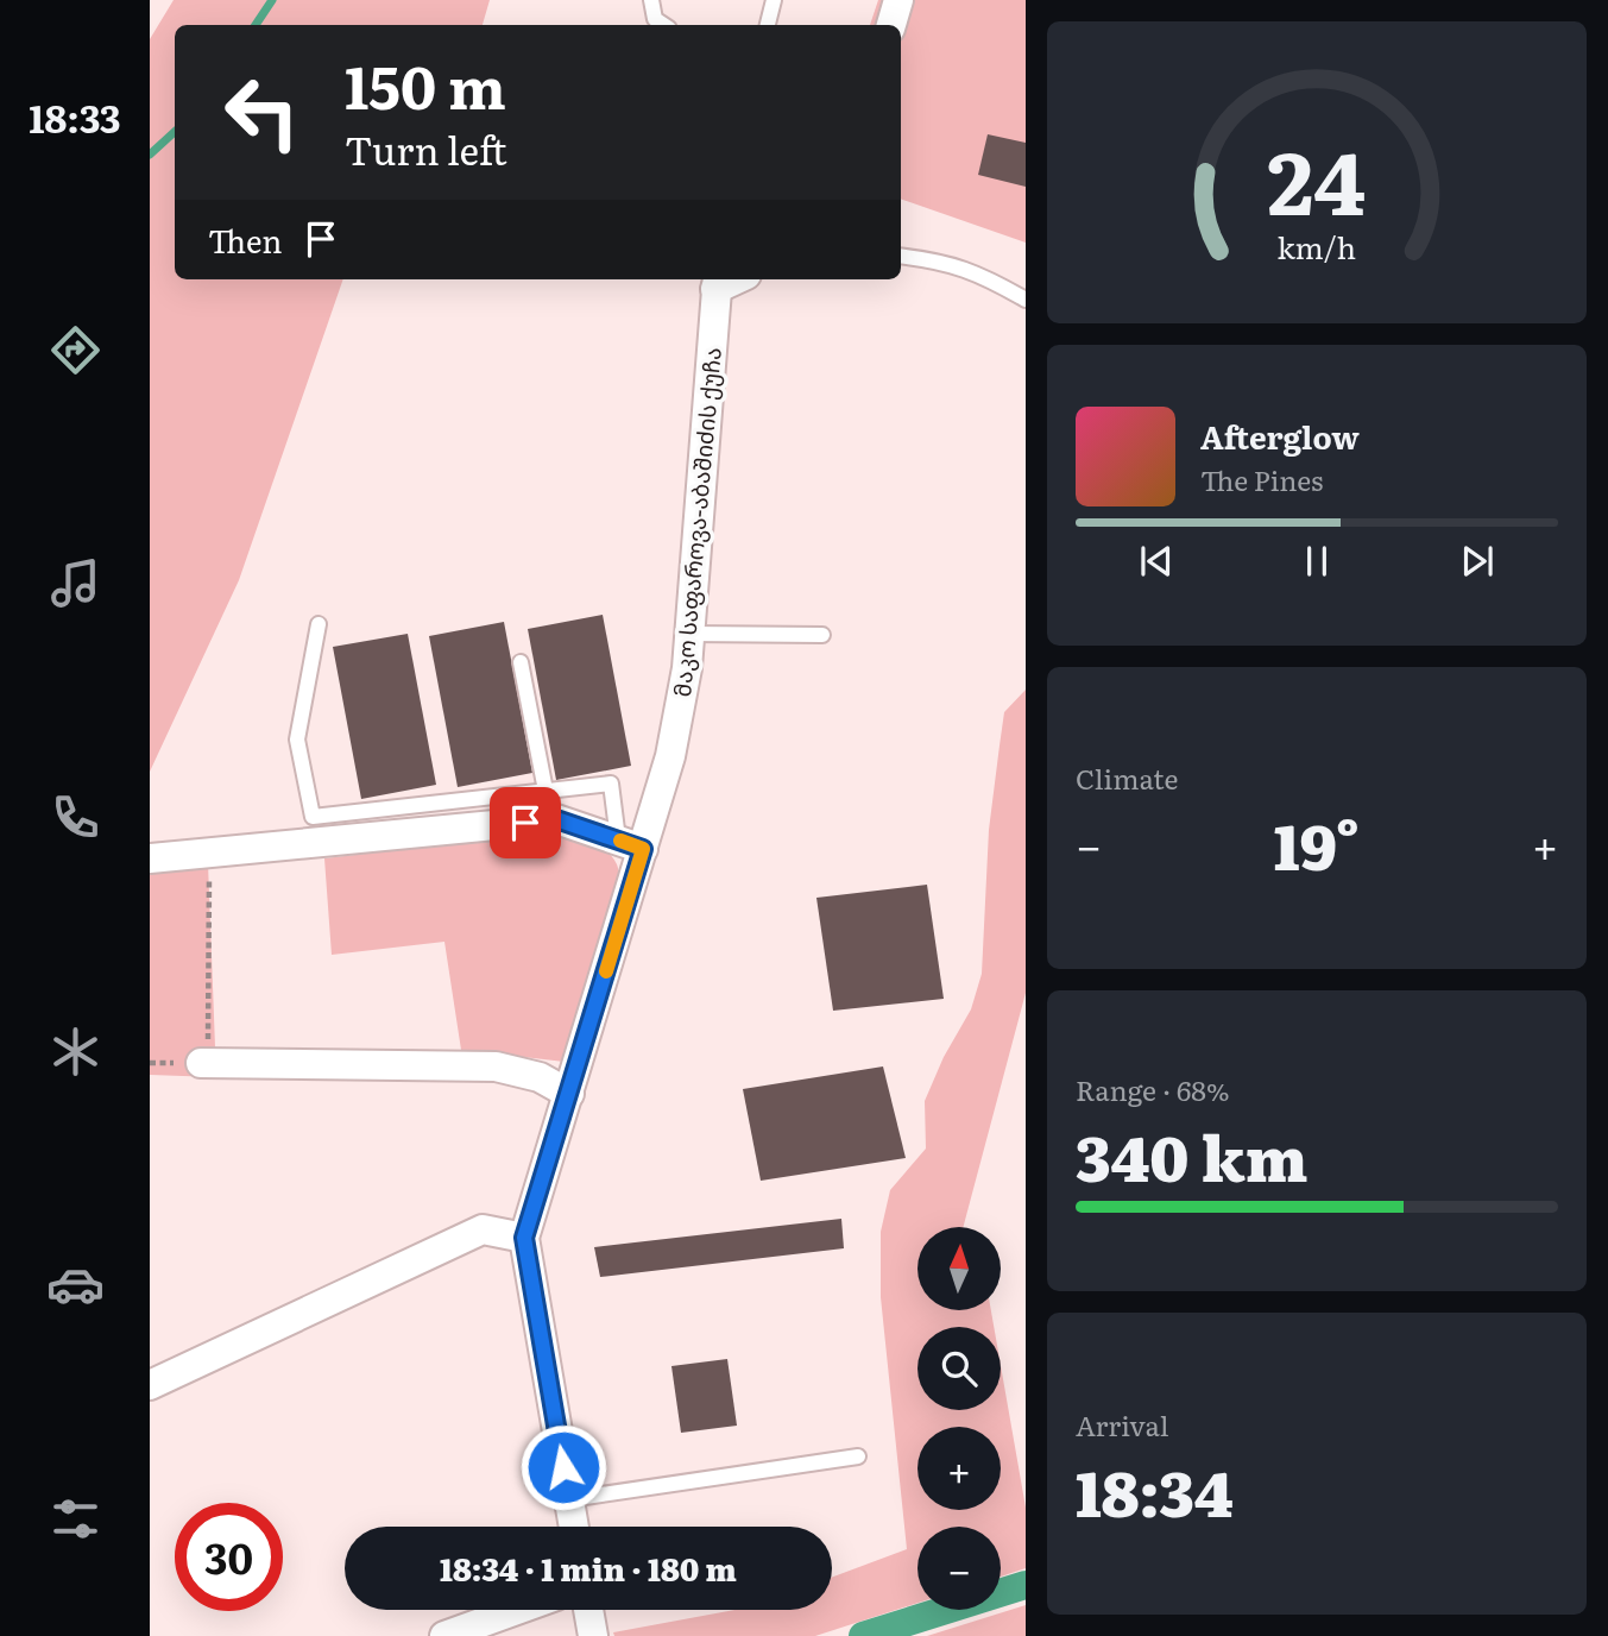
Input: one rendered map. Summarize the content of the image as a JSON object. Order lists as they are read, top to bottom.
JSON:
{
  "streets": {
    "street": ["მაკო საფაროვა-აბაშიძის ქუჩა"]
  },
  "north": "top",
  "page": {
    "tabs": "18:33",
    "turn": ["150 m", "Turn left"],
    "then": "Then",
    "song": ["Afterglow", "The Pines"],
    "tile": [
      "Climate",
      ["Range · 68%", "340 km"],
      ["Arrival", "18:34"]
    ],
    "heat": ["−", "19°", "+"],
    "map_buttons": ["+", "−"],
    "limit": "30",
    "trip": "18:34 · 1 min · 180 m",
    "gauge": ["24", "km/h"]
  }
}
